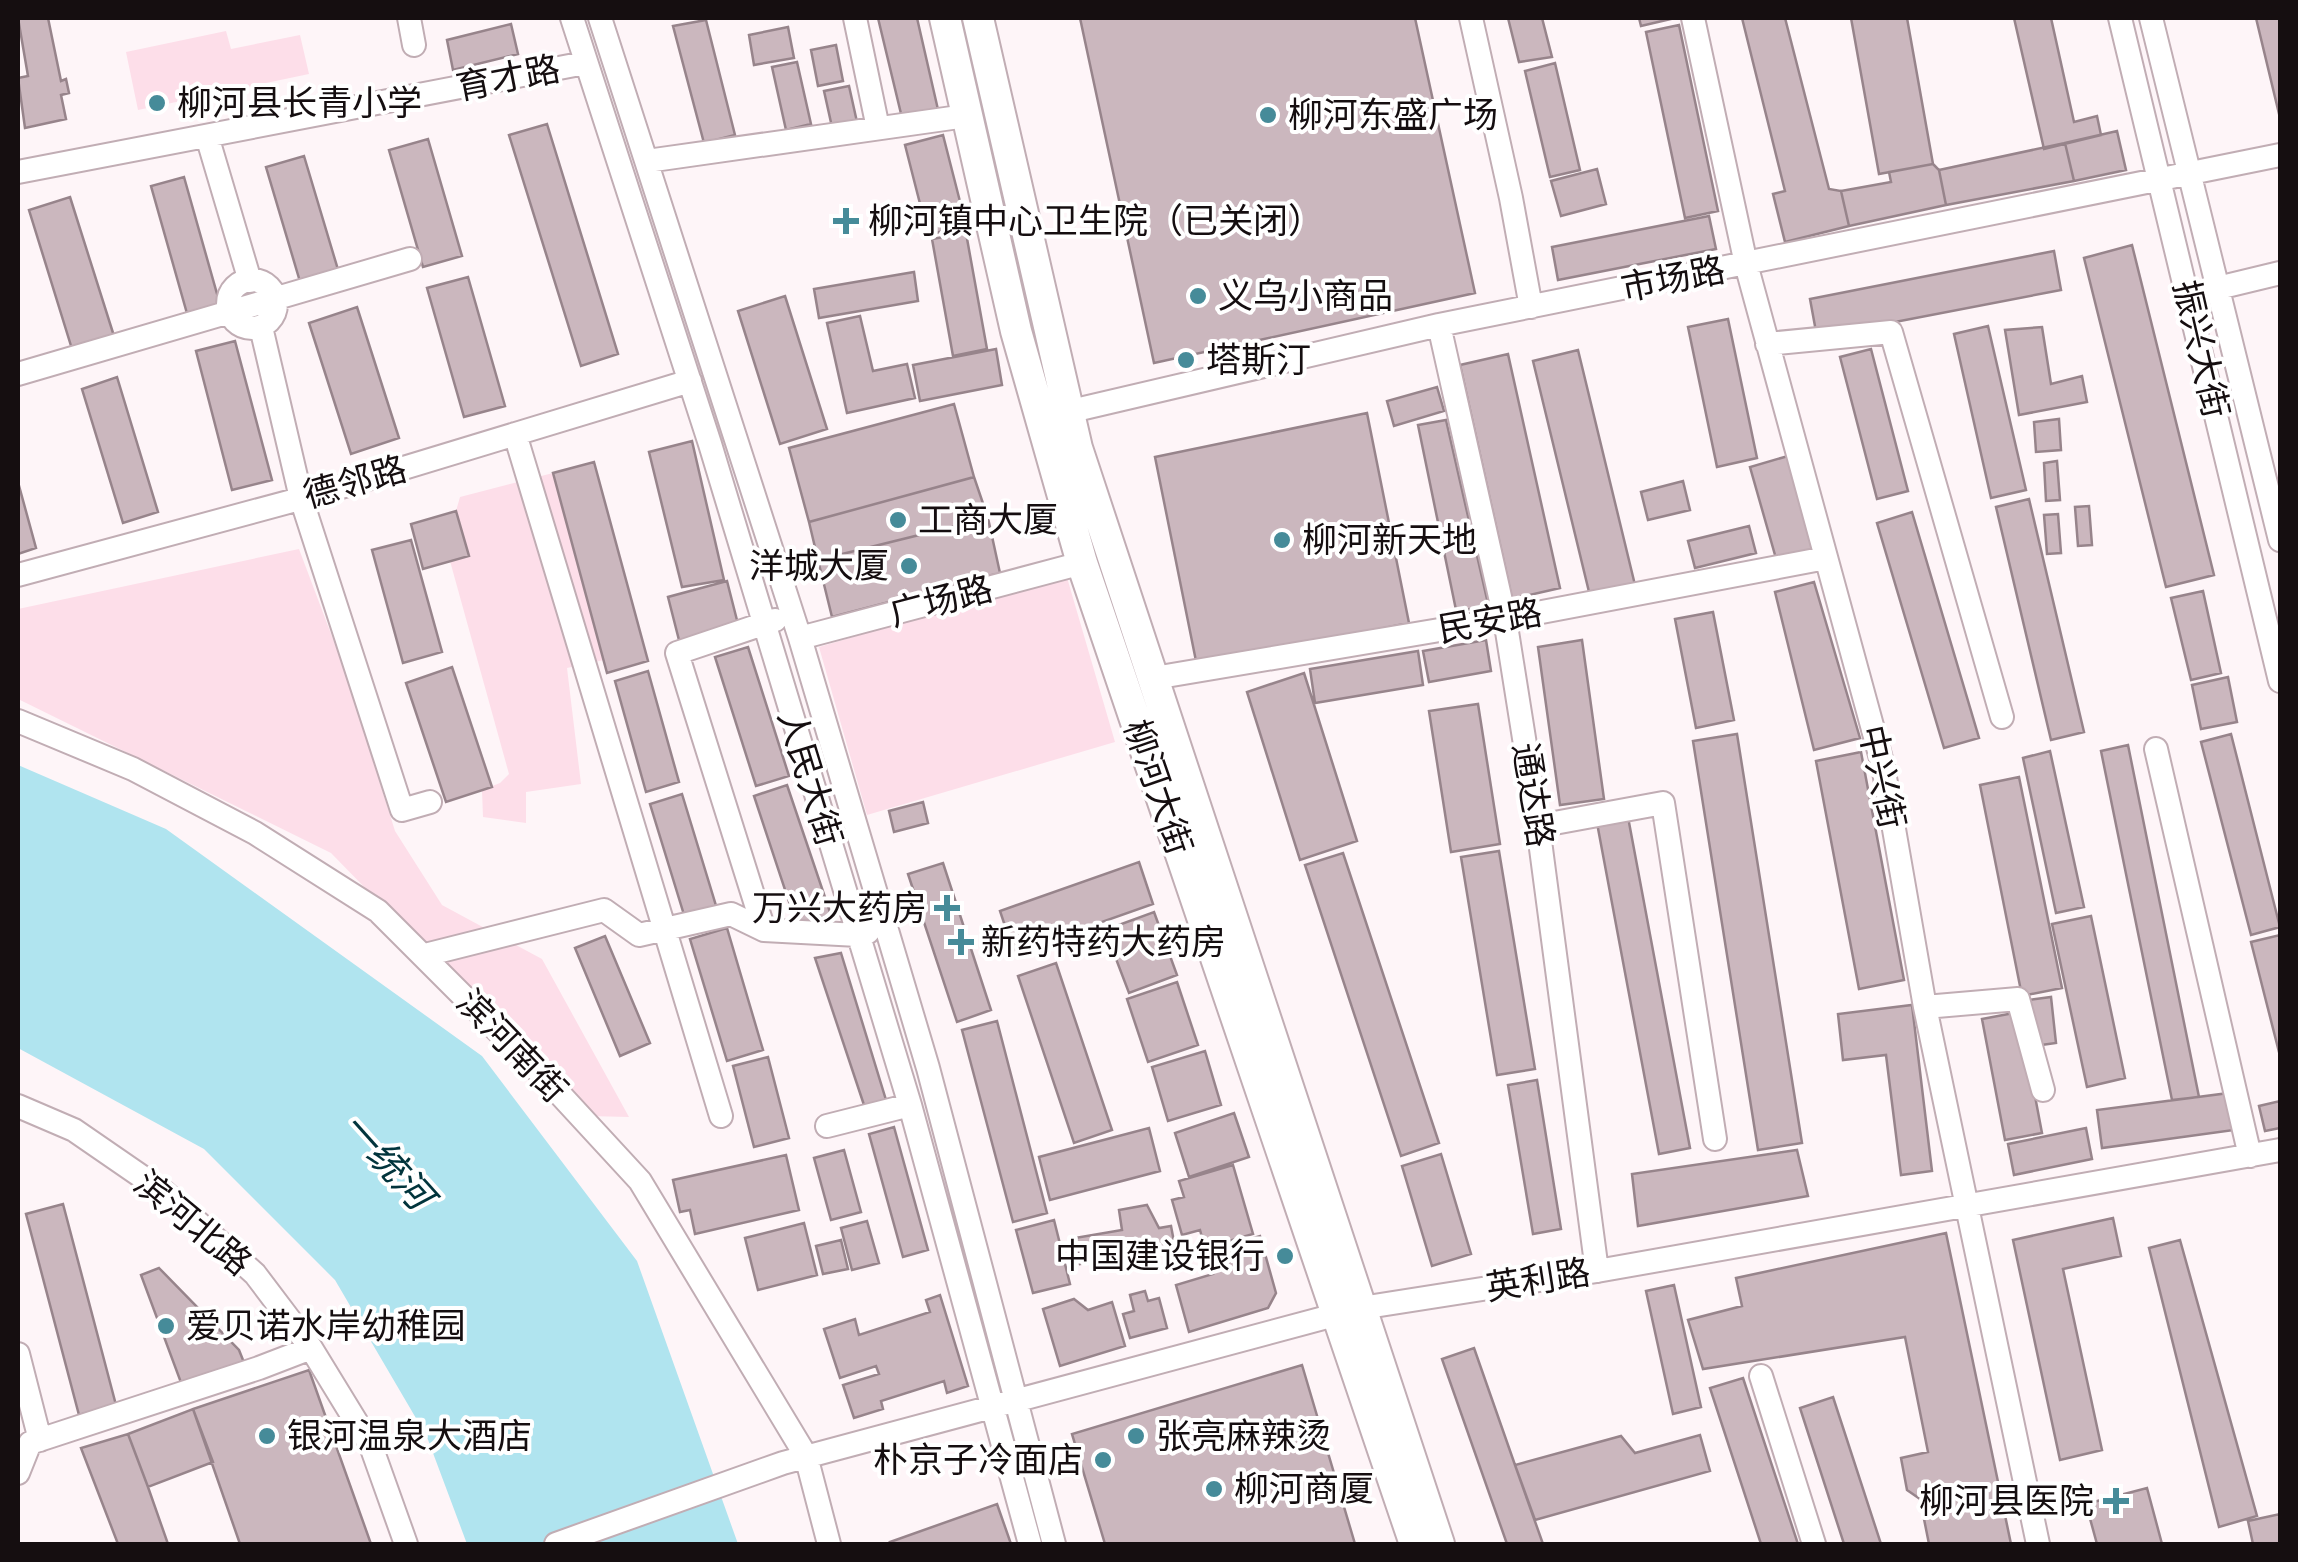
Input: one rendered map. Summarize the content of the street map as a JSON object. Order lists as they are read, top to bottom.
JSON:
{
  "streets": {
    "main road": ["柳河大街"],
    "street": [
      "育才路",
      "市场路",
      "振兴大街",
      "德邻路",
      "广场路",
      "民安路",
      "中兴街",
      "人民大街",
      "通达路",
      "滨河南街",
      "滨河北路",
      "英利路"
    ]
  },
  "crossings": [
    ["育才路", "人民大街"],
    ["市场路", "振兴大街"],
    ["市场路", "中兴街"],
    ["市场路", "柳河大街"],
    ["市场路", "通达路"],
    ["德邻路", "人民大街"],
    ["广场路", "人民大街"],
    ["广场路", "柳河大街"],
    ["民安路", "中兴街"],
    ["民安路", "柳河大街"],
    ["民安路", "通达路"],
    ["中兴街", "英利路"],
    ["人民大街", "英利路"],
    ["柳河大街", "英利路"],
    ["通达路", "英利路"],
    ["滨河南街", "英利路"]
  ],
  "water": ["一统河"],
  "places": {
    "other": [
      "柳河县长青小学",
      "柳河东盛广场",
      "义乌小商品",
      "塔斯汀",
      "工商大厦",
      "柳河新天地",
      "洋城大厦",
      "中国建设银行",
      "爱贝诺水岸幼稚园",
      "银河温泉大酒店",
      "张亮麻辣烫",
      "朴京子冷面店",
      "柳河商厦"
    ],
    "health": [
      "柳河镇中心卫生院（已关闭）",
      "万兴大药房",
      "新药特药大药房",
      "柳河县医院"
    ]
  }
}
